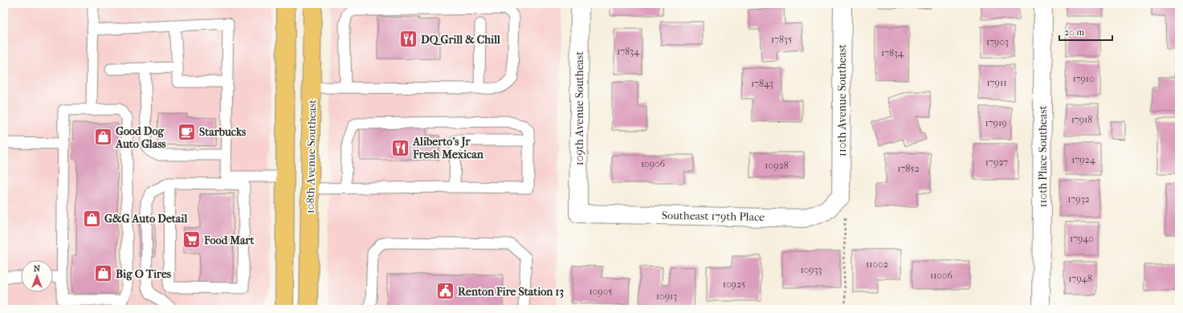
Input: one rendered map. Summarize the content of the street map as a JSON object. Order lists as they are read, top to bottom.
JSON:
{
  "streets": {
    "main road": ["108th Avenue Southeast"],
    "street": [
      "110th Avenue Southeast",
      "109th Avenue Southeast",
      "110th Place Southeast",
      "Southeast 179th Place"
    ]
  },
  "crossings": [
    ["110th Avenue Southeast", "Southeast 179th Place"],
    ["109th Avenue Southeast", "Southeast 179th Place"]
  ],
  "places": {
    "restaurant": ["DQ Grill & Chill", "Aliberto's Jr Fresh Mexican"],
    "cafe": ["Starbucks"],
    "shop": ["Good Dog Auto Glass", "G&G Auto Detail", "Big O Tires"],
    "supermarket": ["Food Mart"],
    "public building": ["Renton Fire Station 13"]
  },
  "house_numbers": [
    "17835",
    "17903",
    "17834",
    "17834",
    "17910",
    "17911",
    "17843",
    "17918",
    "17919",
    "17924",
    "17927",
    "10906",
    "10928",
    "17852",
    "17932",
    "17940",
    "11002",
    "10933",
    "11006",
    "17948",
    "10925",
    "10905",
    "10913"
  ],
  "scale_bar": "20 m",
  "north": "top"
}
